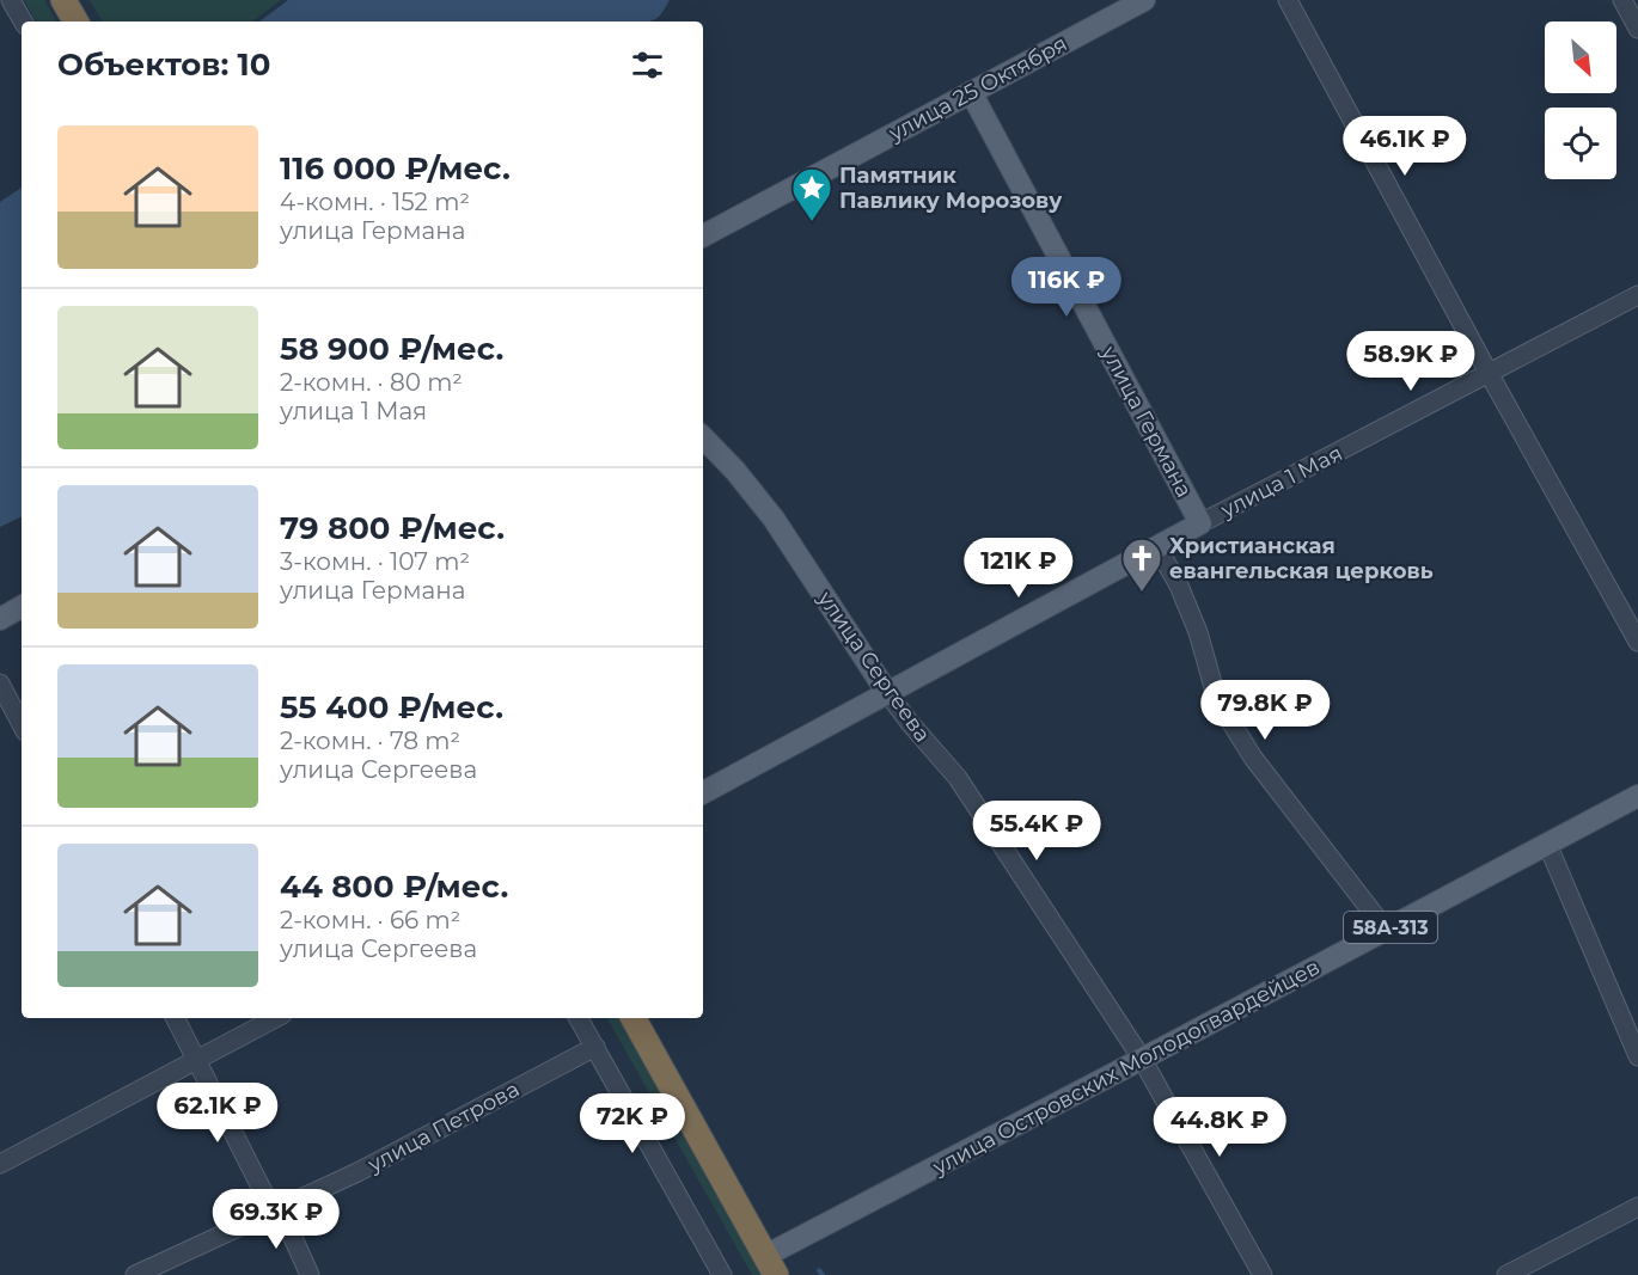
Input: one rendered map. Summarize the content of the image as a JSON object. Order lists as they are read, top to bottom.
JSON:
{
  "streets": {
    "main road": [
      "улица 25 Октября",
      "улица Германа",
      "улица 1 Мая",
      "улица Сергеева",
      "58А-313",
      "улица Островских Молодогвардейцев"
    ],
    "street": ["улица Петрова"]
  },
  "crossings": [
    ["улица 25 Октября", "улица Германа"],
    ["улица Германа", "улица 1 Мая"],
    ["улица 1 Мая", "улица Сергеева"],
    ["улица Сергеева", "улица Островских Молодогвардейцев"]
  ],
  "places": {
    "place": ["Памятник Павлику Морозову"],
    "church": ["Христианская евангельская церковь"]
  },
  "north": "bottom right",
  "page": {
    "heading": "Объектов: 10",
    "list": [
      {
        "name": "116 000 ₽/мес.",
        "note": "4-комн. · 152 m² · улица Германа"
      },
      {
        "name": "58 900 ₽/мес.",
        "note": "2-комн. · 80 m² · улица 1 Мая"
      },
      {
        "name": "79 800 ₽/мес.",
        "note": "3-комн. · 107 m² · улица Германа"
      },
      {
        "name": "55 400 ₽/мес.",
        "note": "2-комн. · 78 m² · улица Сергеева"
      },
      {
        "name": "44 800 ₽/мес.",
        "note": "2-комн. · 66 m² · улица Сергеева"
      }
    ],
    "price": [
      "46.1K ₽",
      "116K ₽",
      "58.9K ₽",
      "121K ₽",
      "79.8K ₽",
      "55.4K ₽",
      "62.1K ₽",
      "72K ₽",
      "44.8K ₽",
      "69.3K ₽"
    ]
  }
}
